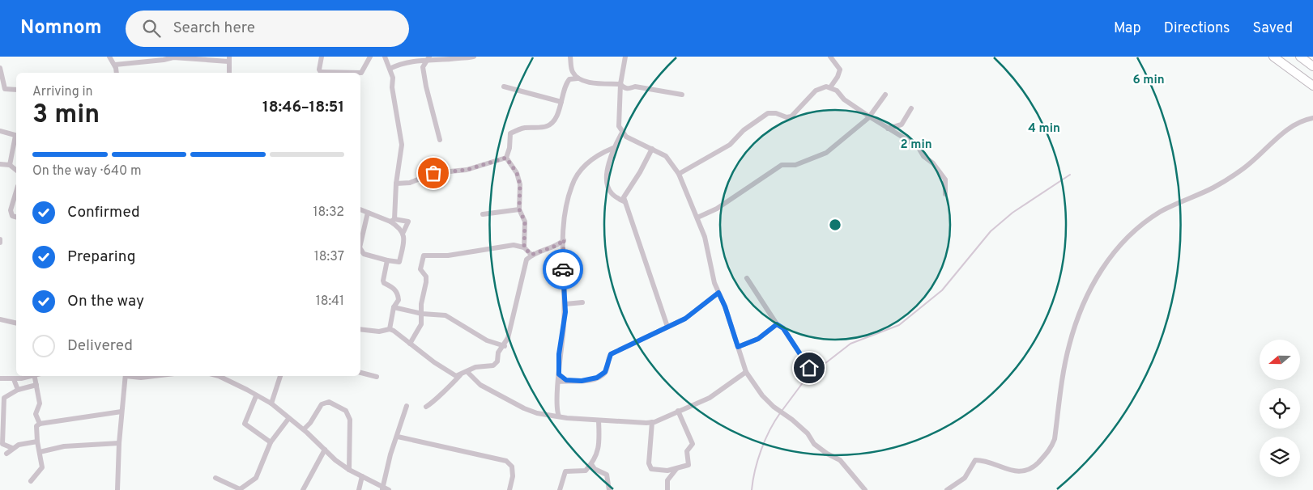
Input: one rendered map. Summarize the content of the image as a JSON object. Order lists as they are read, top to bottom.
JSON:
{
  "north": "left",
  "page": {
    "header": "Nomnom",
    "search": "Search here",
    "nav": ["Map", "Directions", "Saved"],
    "heading": ["3 min", "Arriving in", "18:46–18:51"],
    "bar": "On the way · 640 m",
    "list": [
      ["Confirmed", "18:32"],
      ["Preparing", "18:37"],
      ["On the way", "18:41"],
      "Delivered"
    ]
  },
  "rings": ["6 min", "4 min", "2 min"]
}
